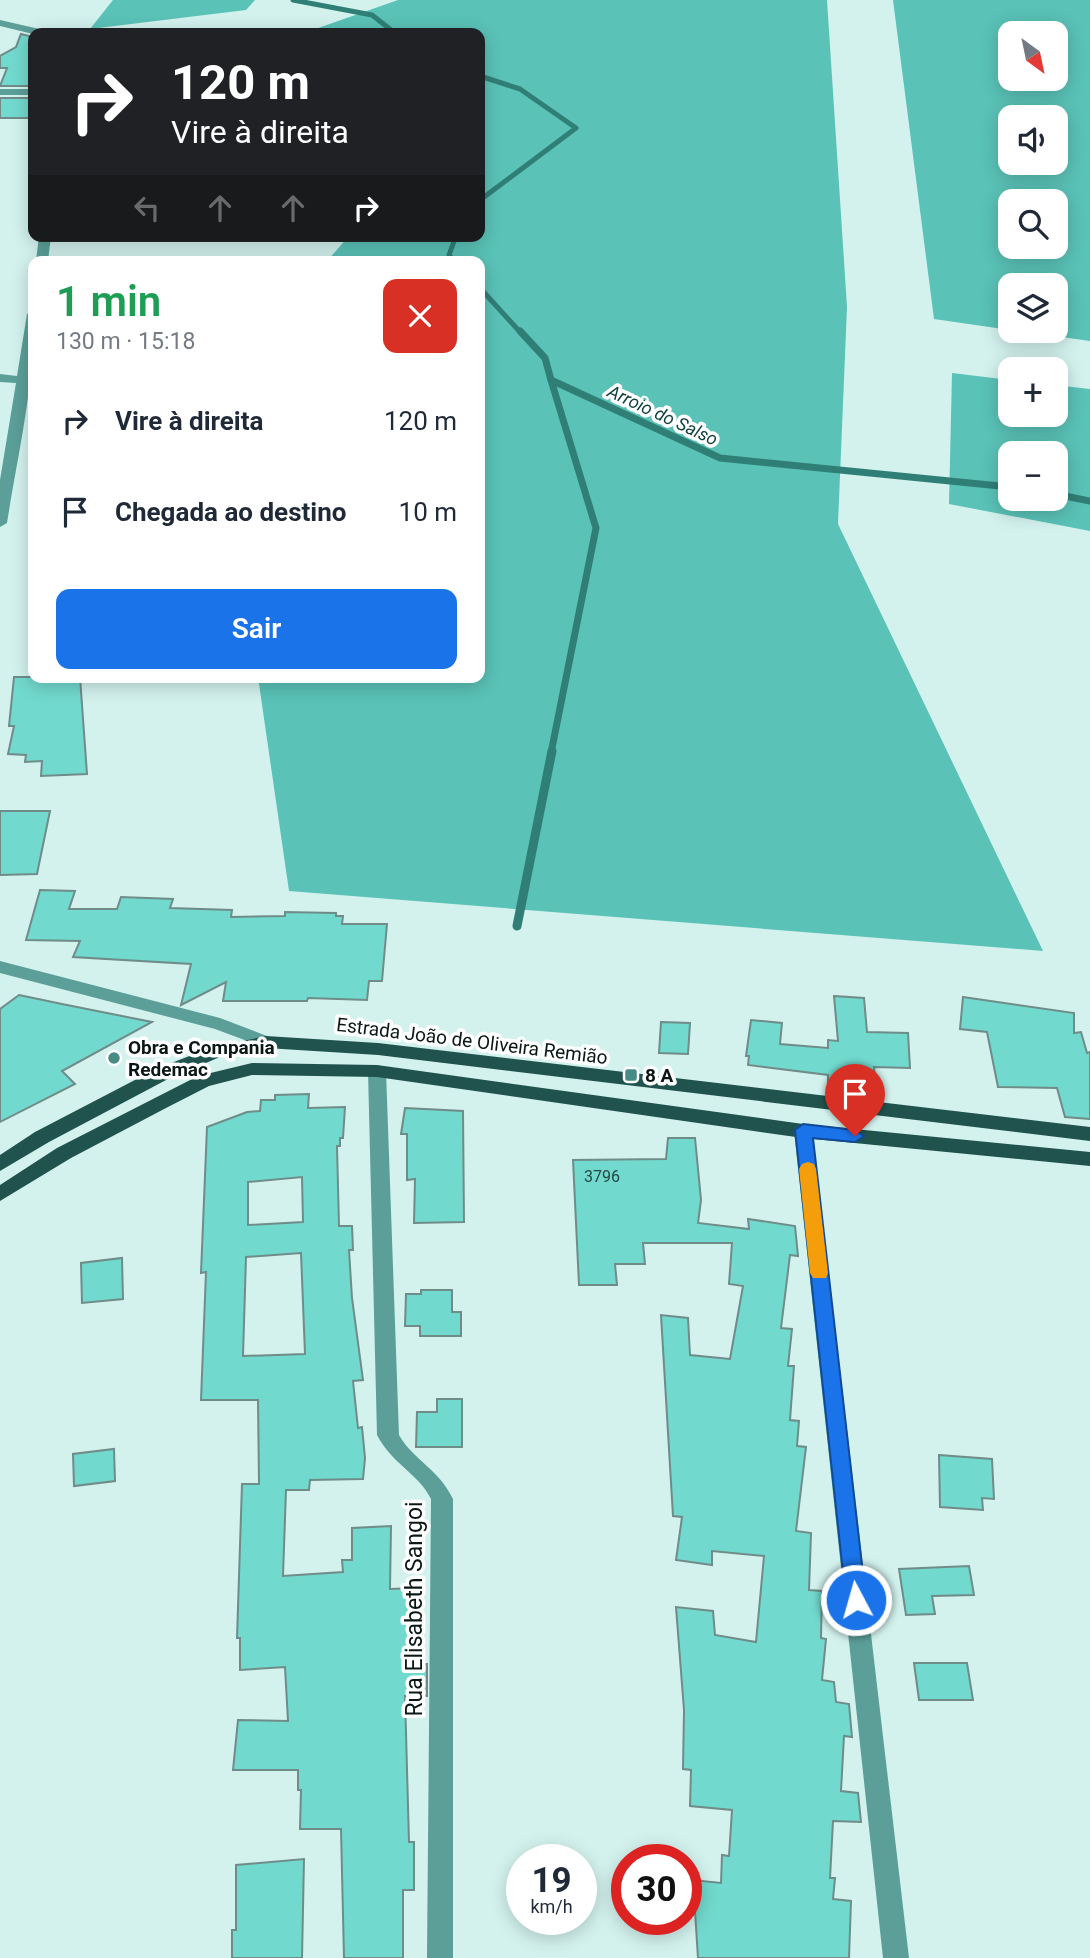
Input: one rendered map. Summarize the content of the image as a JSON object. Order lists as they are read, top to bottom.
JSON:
{
  "streets": {
    "main road": ["Estrada João de Oliveira Remião"],
    "street": ["Rua Elisabeth Sangoi"]
  },
  "water": ["Arroio do Salso"],
  "places": {
    "other": ["Obra e Compania Redemac"],
    "transit": ["8 A"]
  },
  "house_numbers": ["3796"],
  "north": "bottom right",
  "page": {
    "map_buttons": ["+", "−"],
    "turn": ["120 m", "Vire à direita"],
    "heading": ["1 min", "130 m · 15:18"],
    "list": [
      {
        "name": "Vire à direita",
        "value": "120 m"
      },
      {
        "name": "Chegada ao destino",
        "value": "10 m"
      }
    ],
    "buttons": "Sair",
    "speed": "19 km/h",
    "limit": "30"
  }
}
